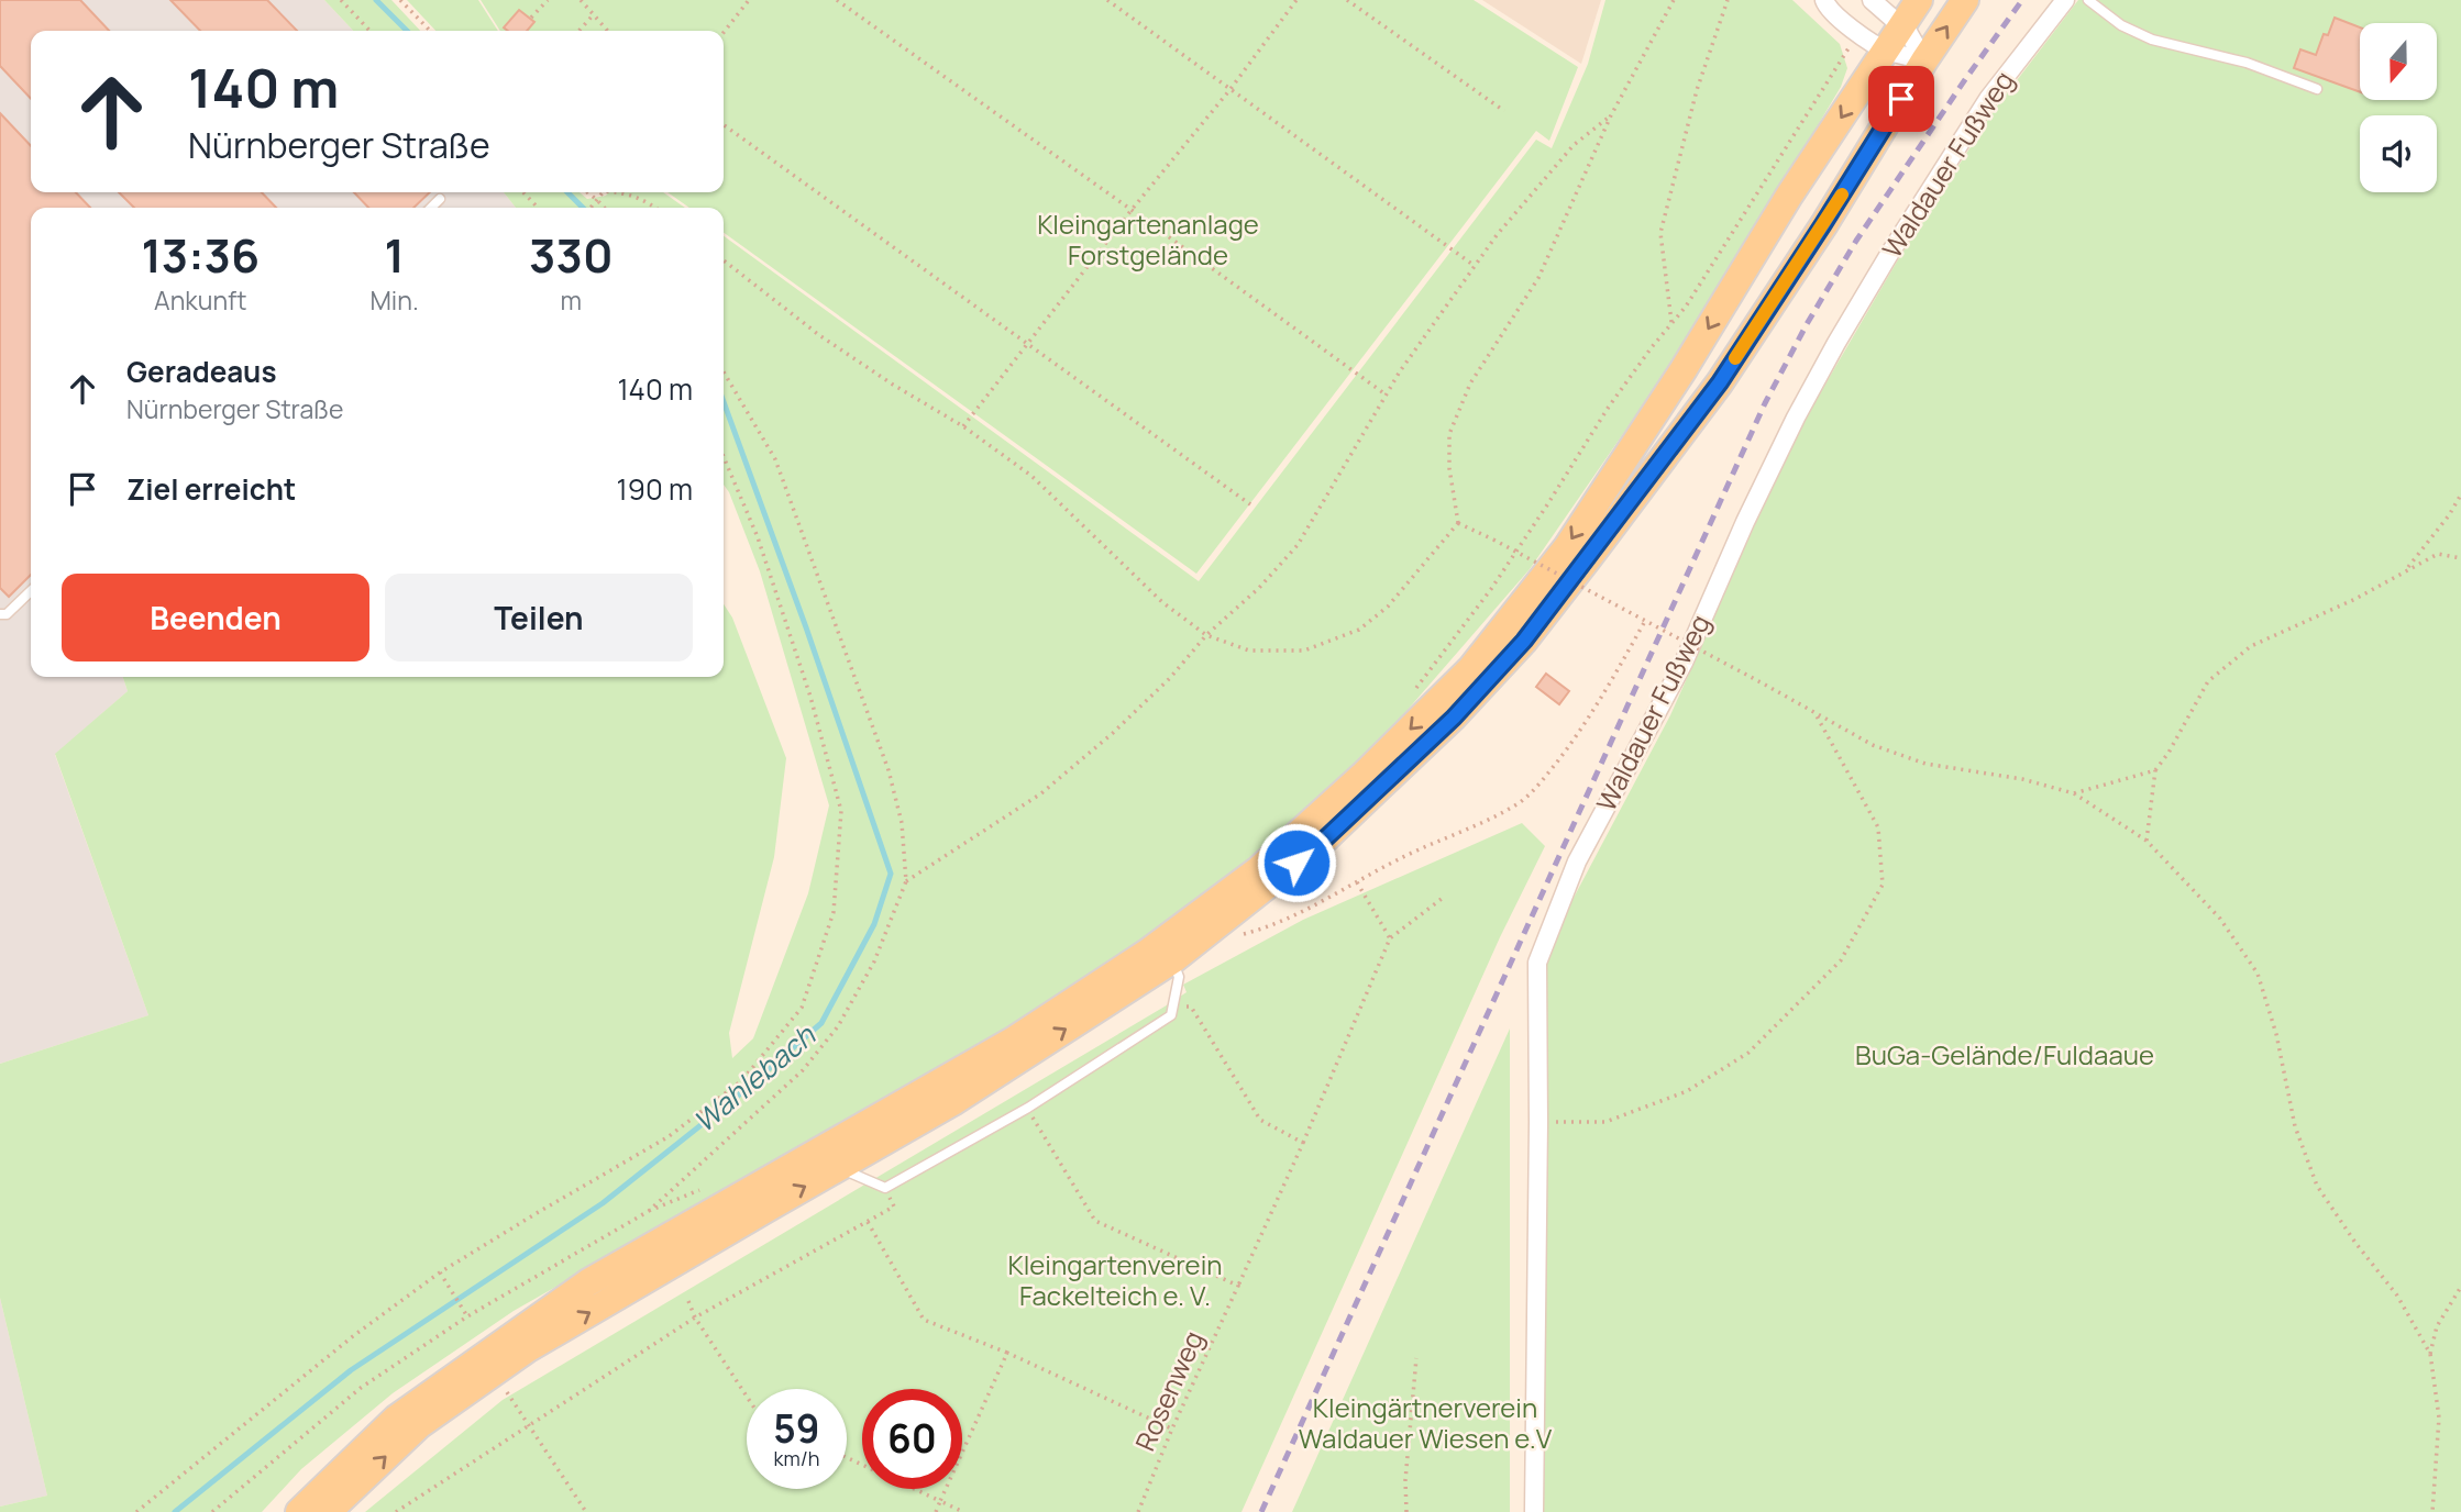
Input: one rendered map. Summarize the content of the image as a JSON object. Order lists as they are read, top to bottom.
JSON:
{
  "streets": {
    "street": ["Waldauer Fußweg"],
    "path": ["Rosenweg"]
  },
  "water": ["Wahlebach"],
  "parks": [
    "Kleingartenanlage Forstgelände",
    "BuGa-Gelände/Fuldaaue",
    "Kleingartenverein Fackelteich e. V.",
    "Kleingärtnerverein Waldauer Wiesen e.V"
  ],
  "north": "bottom",
  "page": {
    "turn": ["140 m", "Nürnberger Straße"],
    "eta": [
      "13:36",
      "Ankunft",
      "1",
      "Min.",
      "330",
      "m"
    ],
    "list": [
      {
        "name": "Geradeaus",
        "note": "Nürnberger Straße",
        "value": "140 m"
      },
      {
        "name": "Ziel erreicht",
        "value": "190 m"
      }
    ],
    "buttons": ["Beenden", "Teilen"],
    "speed": "59 km/h",
    "limit": "60"
  }
}
